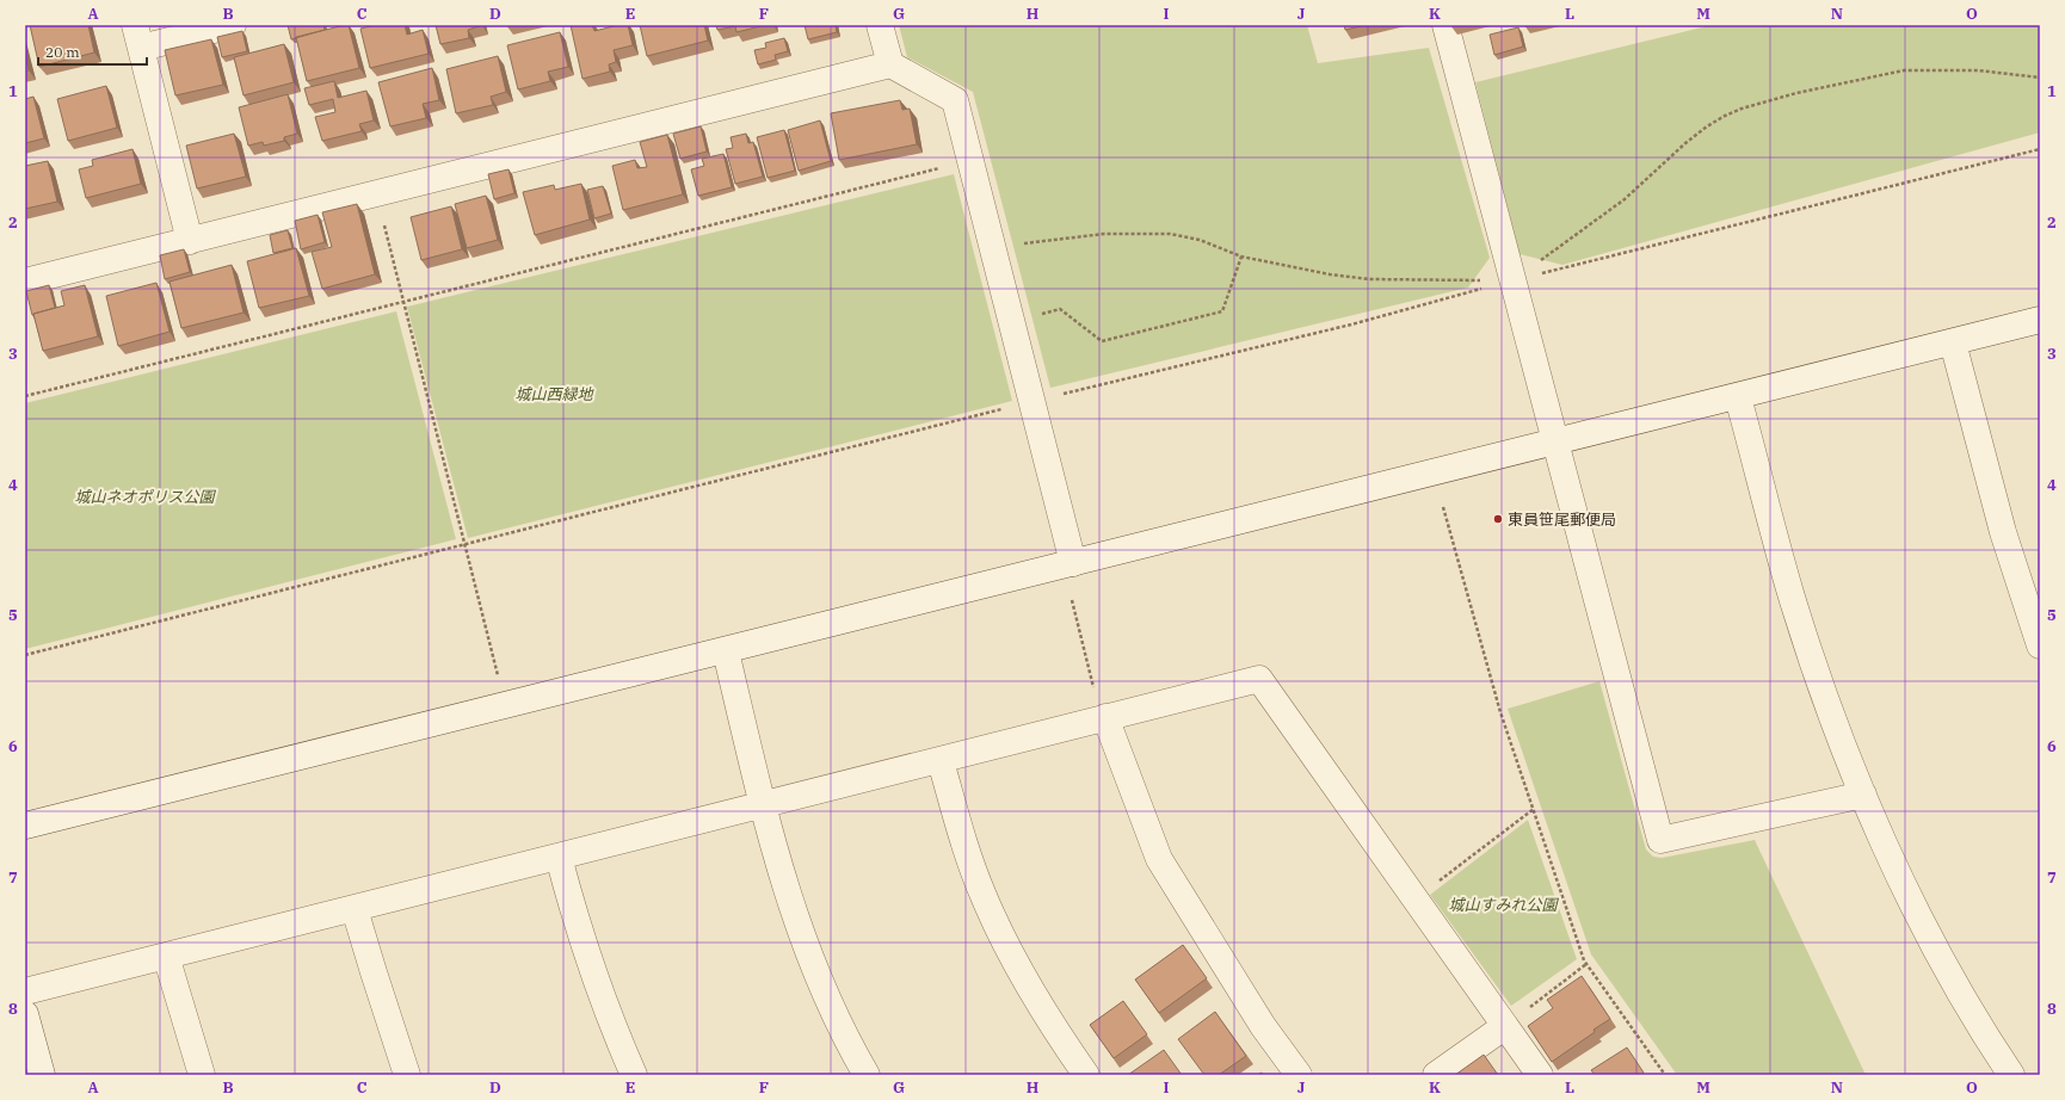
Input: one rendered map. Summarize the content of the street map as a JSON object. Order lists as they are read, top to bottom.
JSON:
{
  "parks": ["城山西緑地", "城山ネオポリス公園", "城山すみれ公園"],
  "places": ["東員笹尾郵便局"],
  "scale_bar": "20 m",
  "grid": {
    "columns": [
      "A",
      "B",
      "C",
      "D",
      "E",
      "F",
      "G",
      "H",
      "I",
      "J",
      "K",
      "L",
      "M",
      "N",
      "O"
    ],
    "rows": [
      "1",
      "2",
      "3",
      "4",
      "5",
      "6",
      "7",
      "8"
    ]
  }
}
